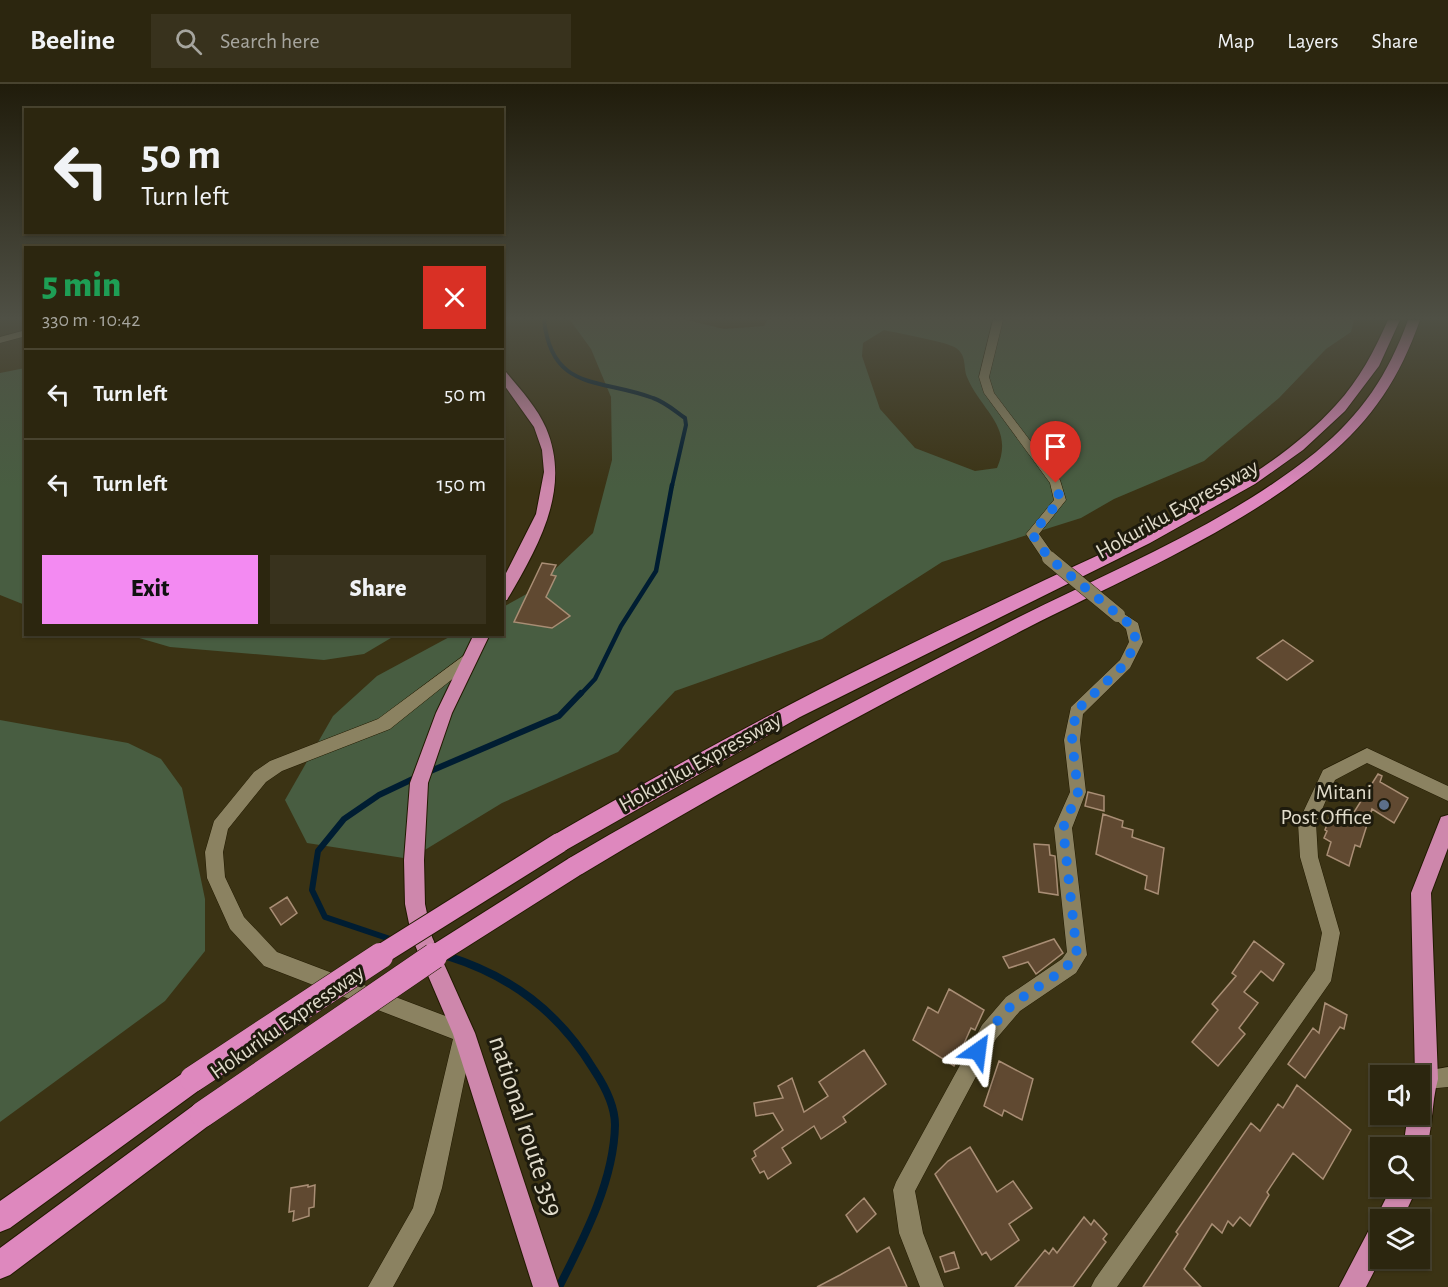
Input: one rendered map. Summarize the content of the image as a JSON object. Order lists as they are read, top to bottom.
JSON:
{
  "streets": {
    "highway": ["Hokuriku Expressway", "national route 359"]
  },
  "places": ["Mitani Post Office"],
  "page": {
    "header": "Beeline",
    "search": "Search here",
    "nav": ["Map", "Layers", "Share"],
    "turn": ["50 m", "Turn left"],
    "heading": ["5 min", "330 m · 10:42"],
    "list": [
      {
        "name": "Turn left",
        "value": "50 m"
      },
      {
        "name": "Turn left",
        "value": "150 m"
      }
    ],
    "buttons": ["Exit", "Share"]
  }
}
